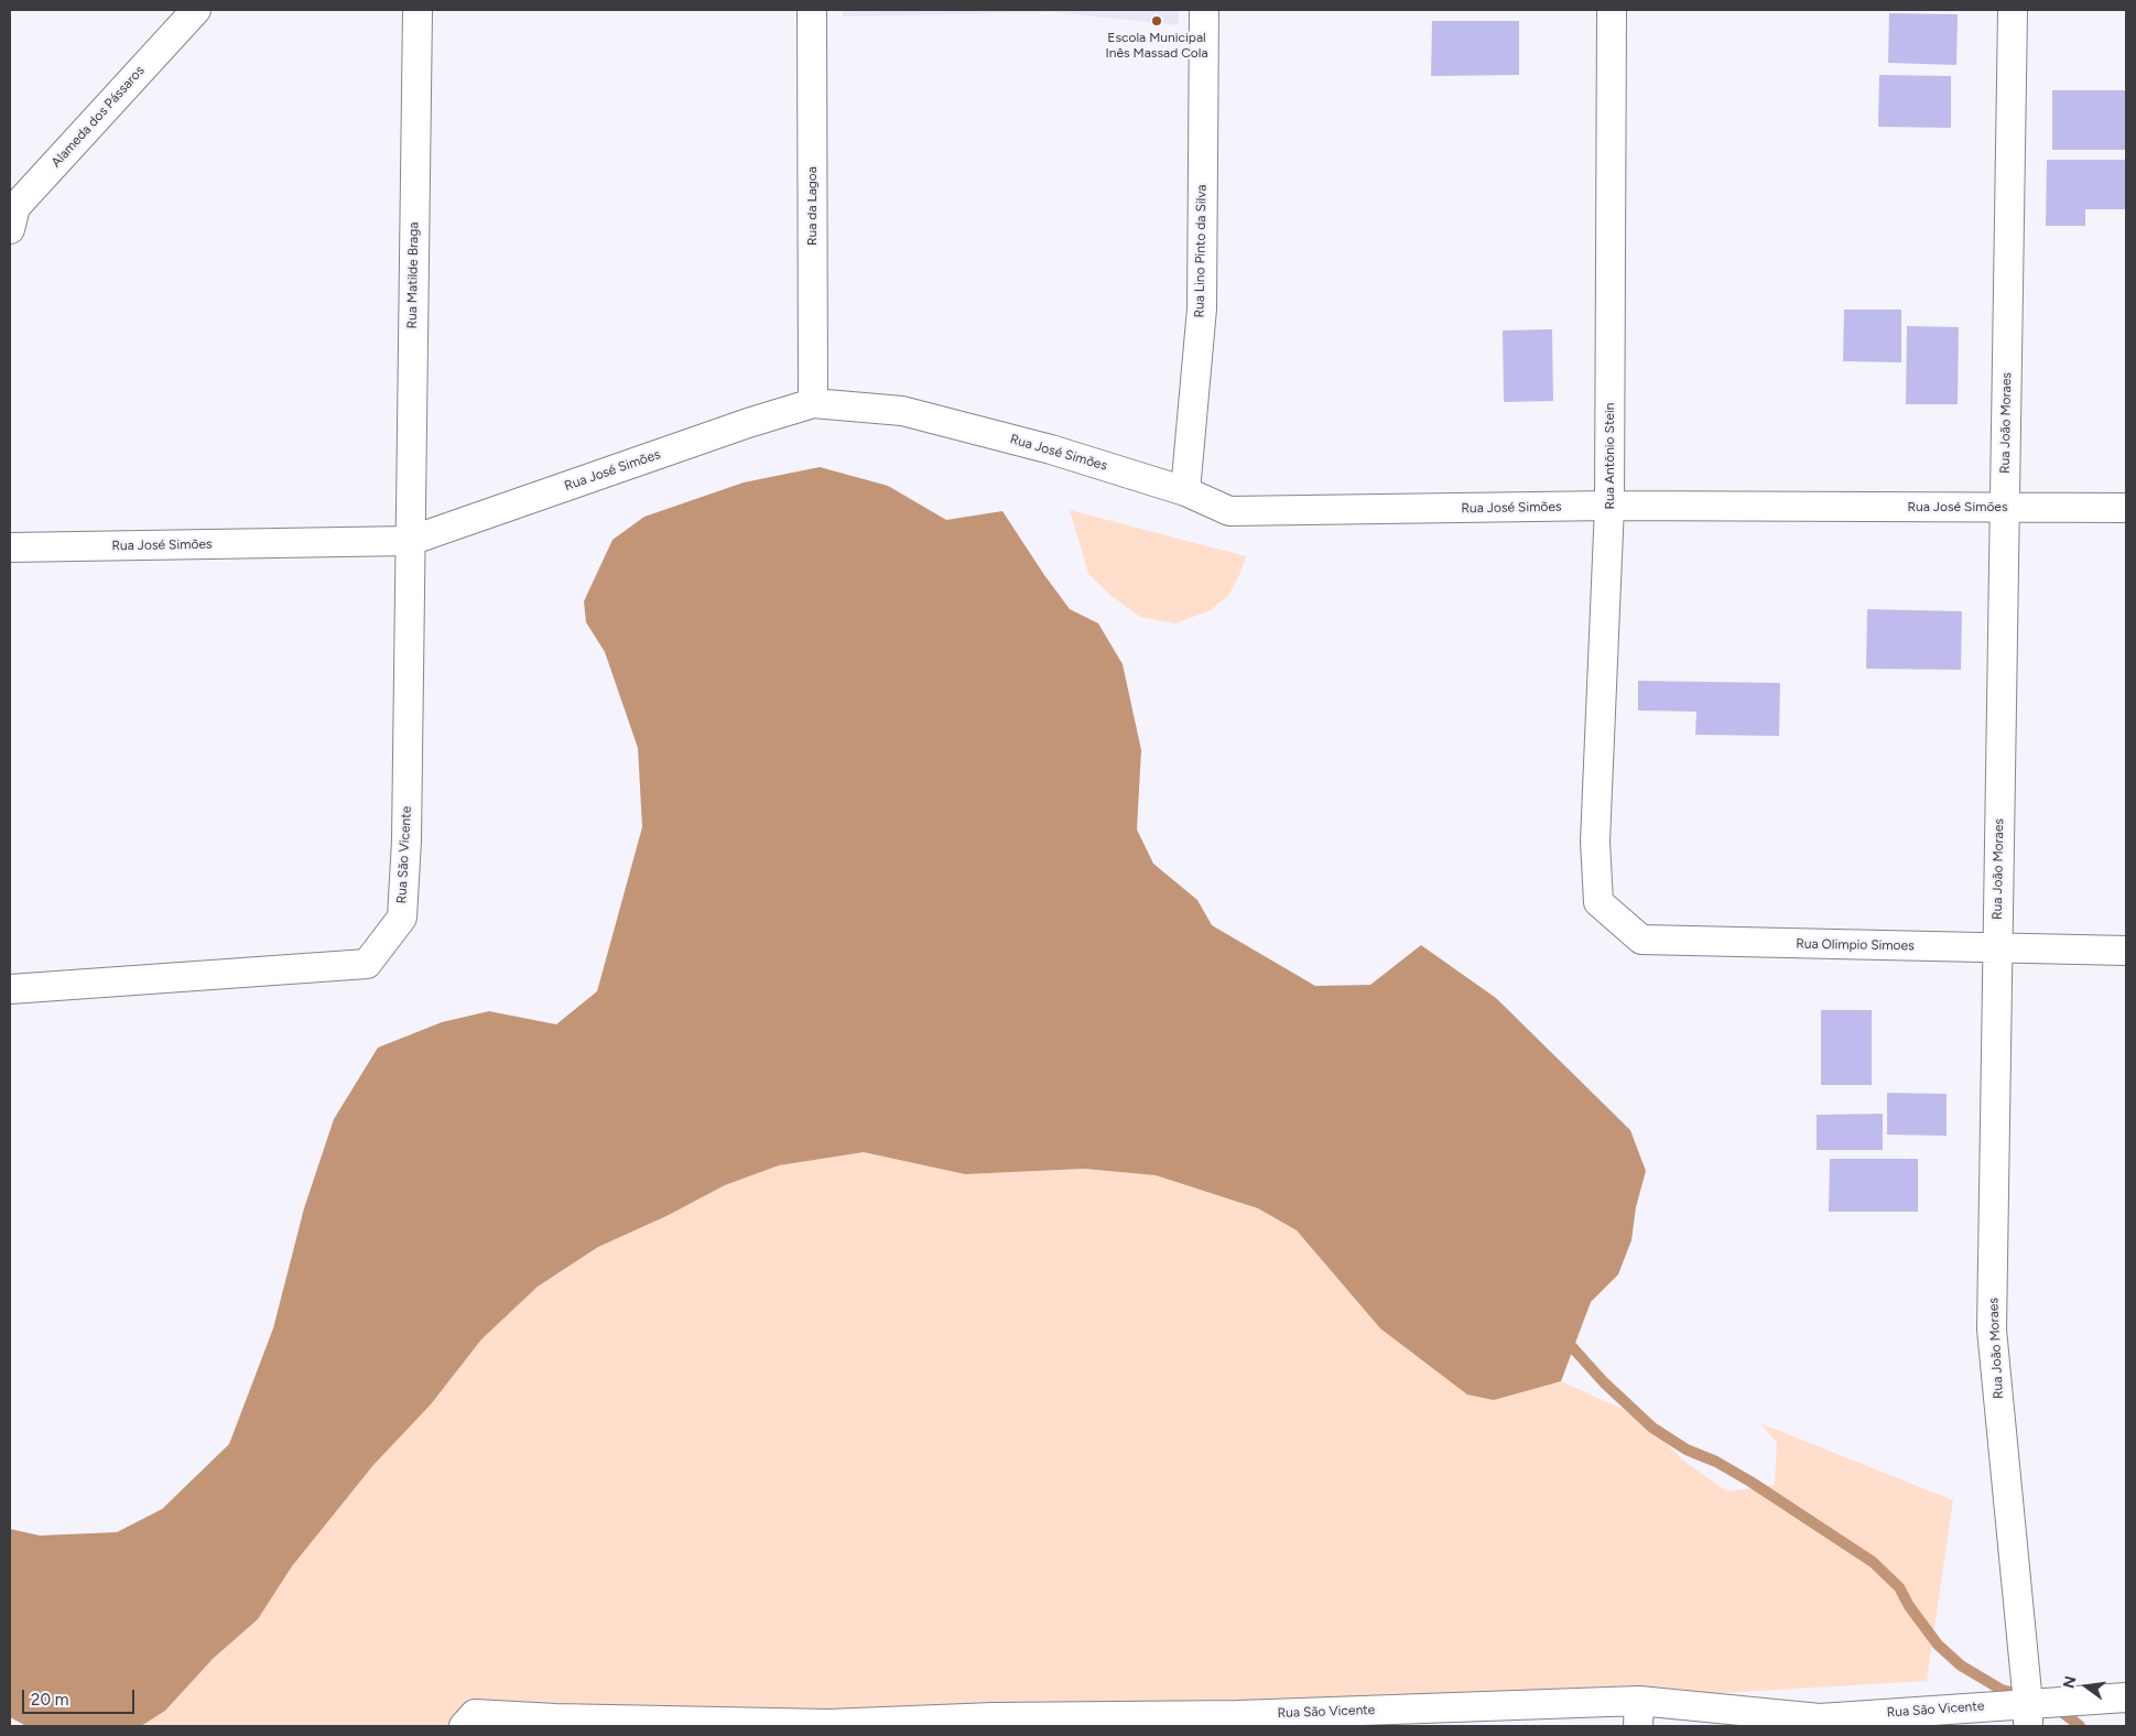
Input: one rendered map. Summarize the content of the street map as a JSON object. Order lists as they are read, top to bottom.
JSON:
{
  "streets": {
    "street": [
      "Alameda dos Pássaros",
      "Rua da Lagoa",
      "Rua Lino Pinto da Silva",
      "Rua Matilde Braga",
      "Rua João Moraes",
      "Rua José Simões",
      "Rua Antônio Stein",
      "Rua São Vicente",
      "Rua Olimpio Simoes"
    ]
  },
  "crossings": [
    ["Rua da Lagoa", "Rua José Simões"],
    ["Rua Lino Pinto da Silva", "Rua José Simões"],
    ["Rua Matilde Braga", "Rua José Simões"],
    ["Rua Matilde Braga", "Rua São Vicente"],
    ["Rua João Moraes", "Rua José Simões"],
    ["Rua João Moraes", "Rua São Vicente"],
    ["Rua João Moraes", "Rua Olimpio Simoes"],
    ["Rua José Simões", "Rua Antônio Stein"],
    ["Rua José Simões", "Rua São Vicente"],
    ["Rua Antônio Stein", "Rua Olimpio Simoes"]
  ],
  "places": ["Escola Municipal Inês Massad Cola"],
  "scale_bar": "20 m",
  "north": "left"
}
